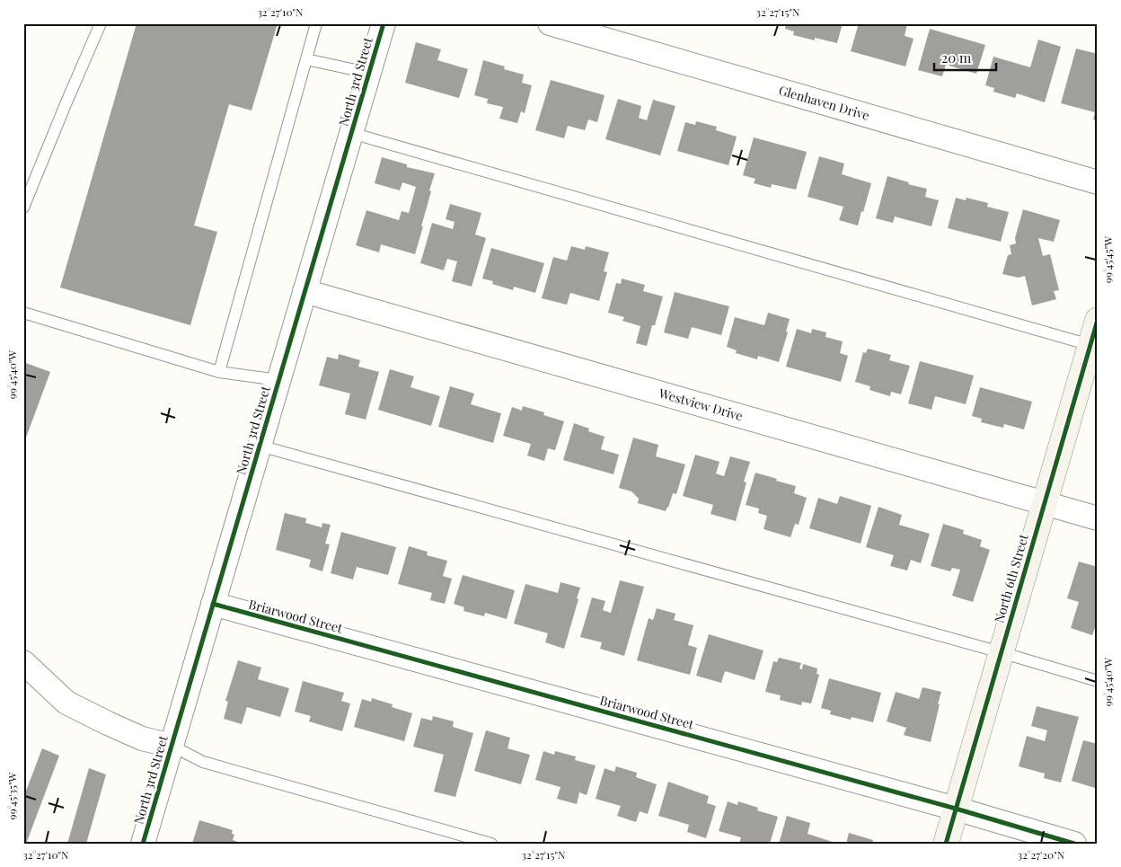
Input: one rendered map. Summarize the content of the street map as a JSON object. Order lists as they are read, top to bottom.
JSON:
{
  "streets": {
    "main road": ["North 6th Street"],
    "street": [
      "North 3rd Street",
      "Glenhaven Drive",
      "Westview Drive",
      "Briarwood Street"
    ]
  },
  "crossings": [
    ["North 3rd Street", "Westview Drive"],
    ["North 3rd Street", "Briarwood Street"],
    ["Westview Drive", "North 6th Street"],
    ["North 6th Street", "Briarwood Street"]
  ],
  "scale_bar": "20 m",
  "coordinates": [
    "32°27'10\"N",
    "32°27'15\"N",
    "99°45'45\"W",
    "99°45'40\"W",
    "99°45'35\"W",
    "32°27'20\"N"
  ]
}
